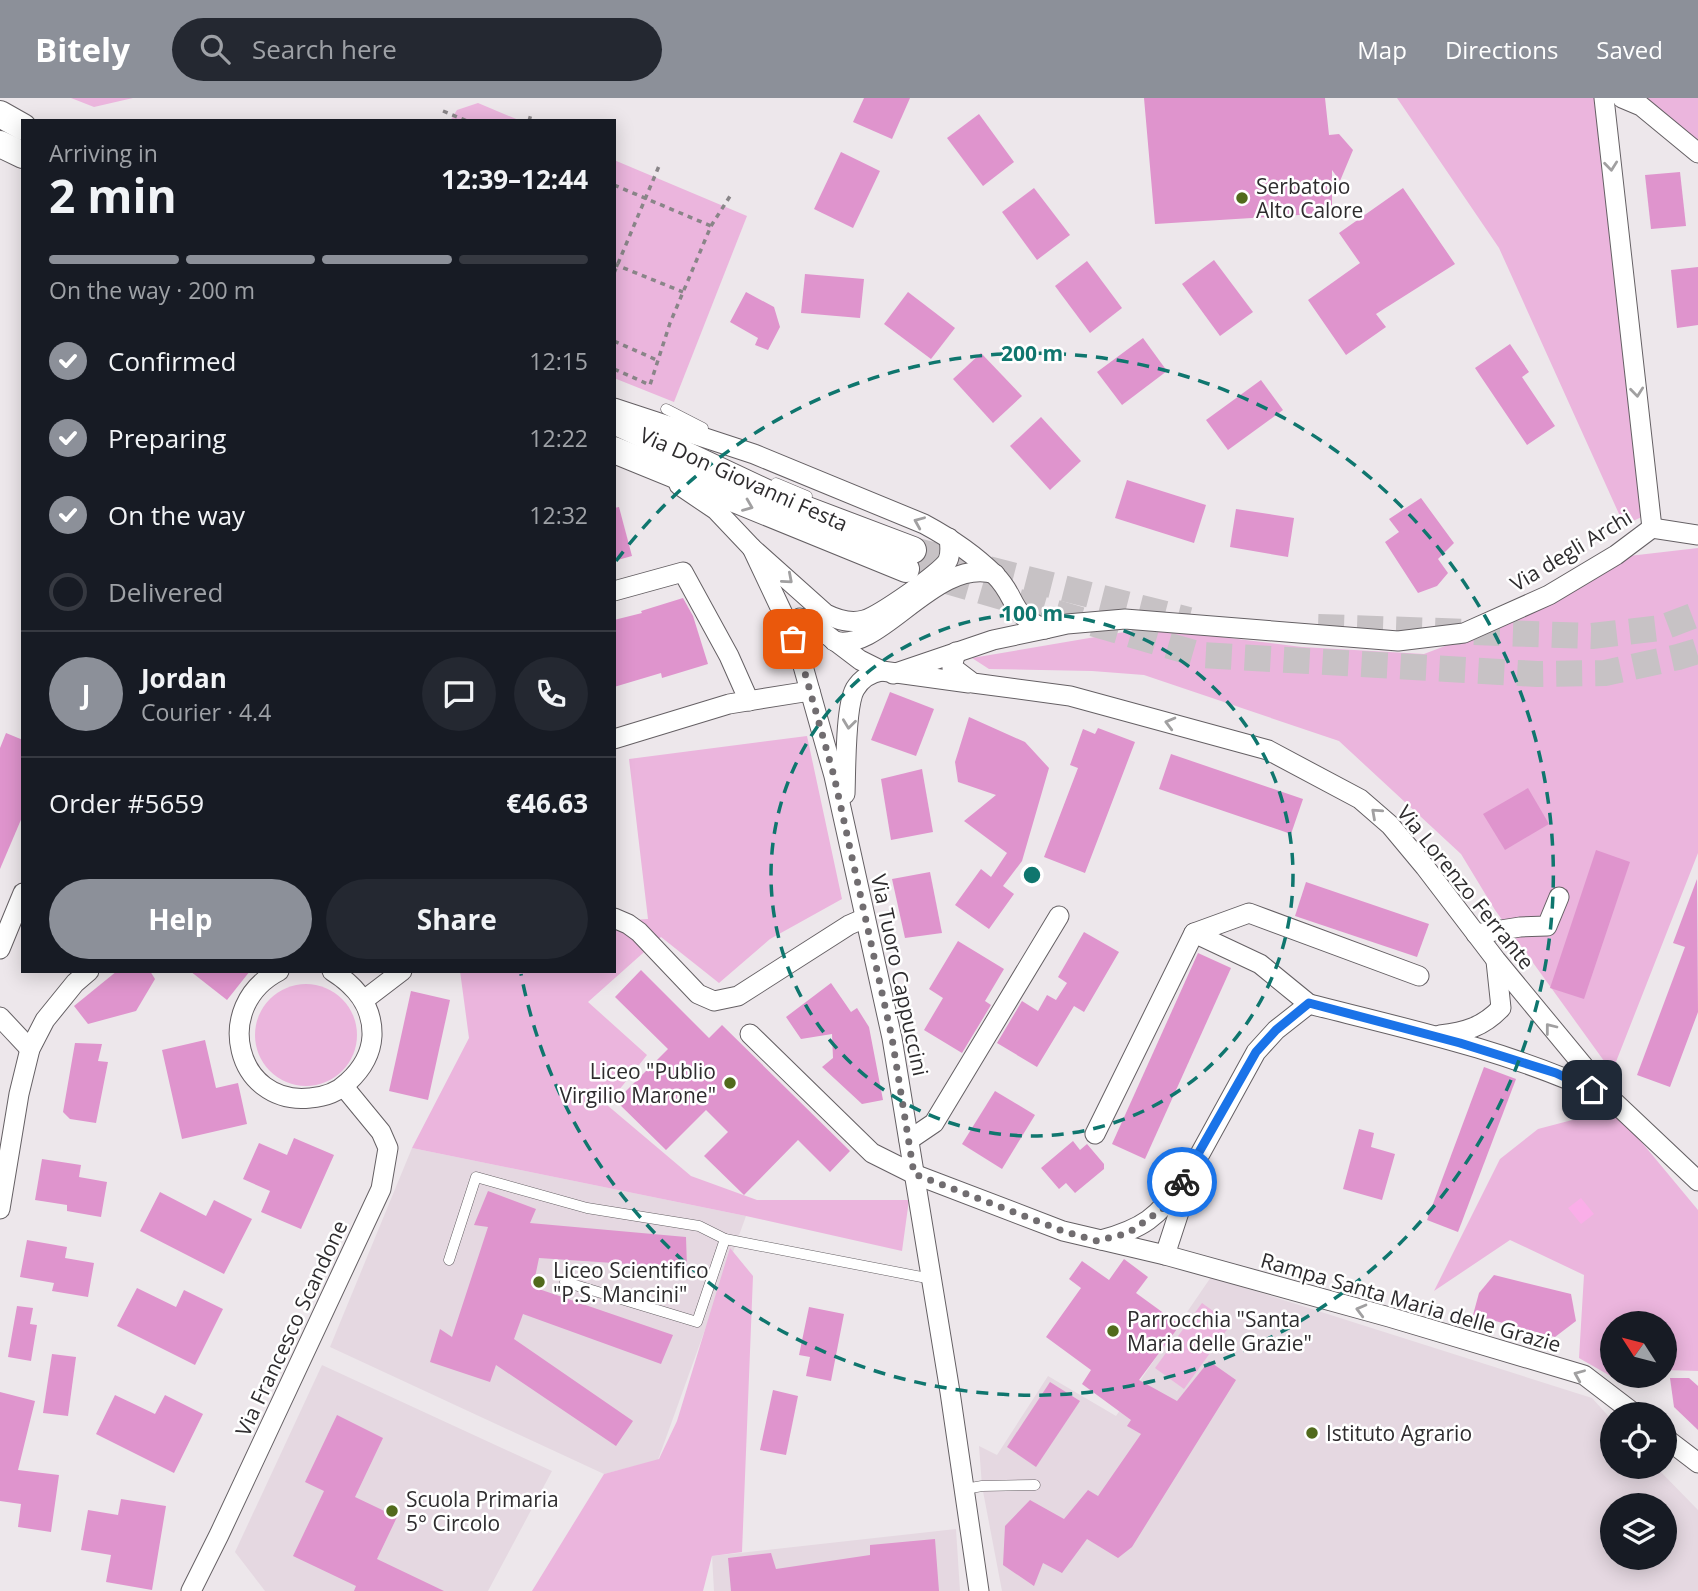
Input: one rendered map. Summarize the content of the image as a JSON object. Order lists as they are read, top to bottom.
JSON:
{
  "streets": {
    "main road": ["Via Don Giovanni Festa"],
    "street": [
      "Via degli Archi",
      "Via Lorenzo Ferrante",
      "Via Tuoro Cappuccini",
      "Rampa Santa Maria delle Grazie",
      "Via Francesco Scandone"
    ]
  },
  "crossings": [
    ["Via degli Archi", "Via Lorenzo Ferrante"],
    ["Via degli Archi", "Via Tuoro Cappuccini"],
    ["Via Tuoro Cappuccini", "Rampa Santa Maria delle Grazie"]
  ],
  "one_way": ["Via degli Archi", "Rampa Santa Maria delle Grazie"],
  "places": [
    "Serbatoio Alto Calore",
    "Liceo \"Publio Virgilio Marone\"",
    "Liceo Scientifico \"P.S. Mancini\"",
    "Parrocchia \"Santa Maria delle Grazie\"",
    "Istituto Agrario",
    "Scuola Primaria 5° Circolo"
  ],
  "north": "top left",
  "page": {
    "header": "Bitely",
    "search": "Search here",
    "nav": ["Map", "Directions", "Saved"],
    "heading": ["2 min", "Arriving in", "12:39–12:44"],
    "panel": [
      "Jordan",
      "Courier · 4.4",
      "Order #5659",
      "€46.63"
    ],
    "bar": "On the way · 200 m",
    "list": [
      ["Confirmed", "12:15"],
      ["Preparing", "12:22"],
      ["On the way", "12:32"],
      "Delivered"
    ],
    "round": "J",
    "buttons": ["Help", "Share"]
  },
  "rings": ["200 m", "100 m"]
}
